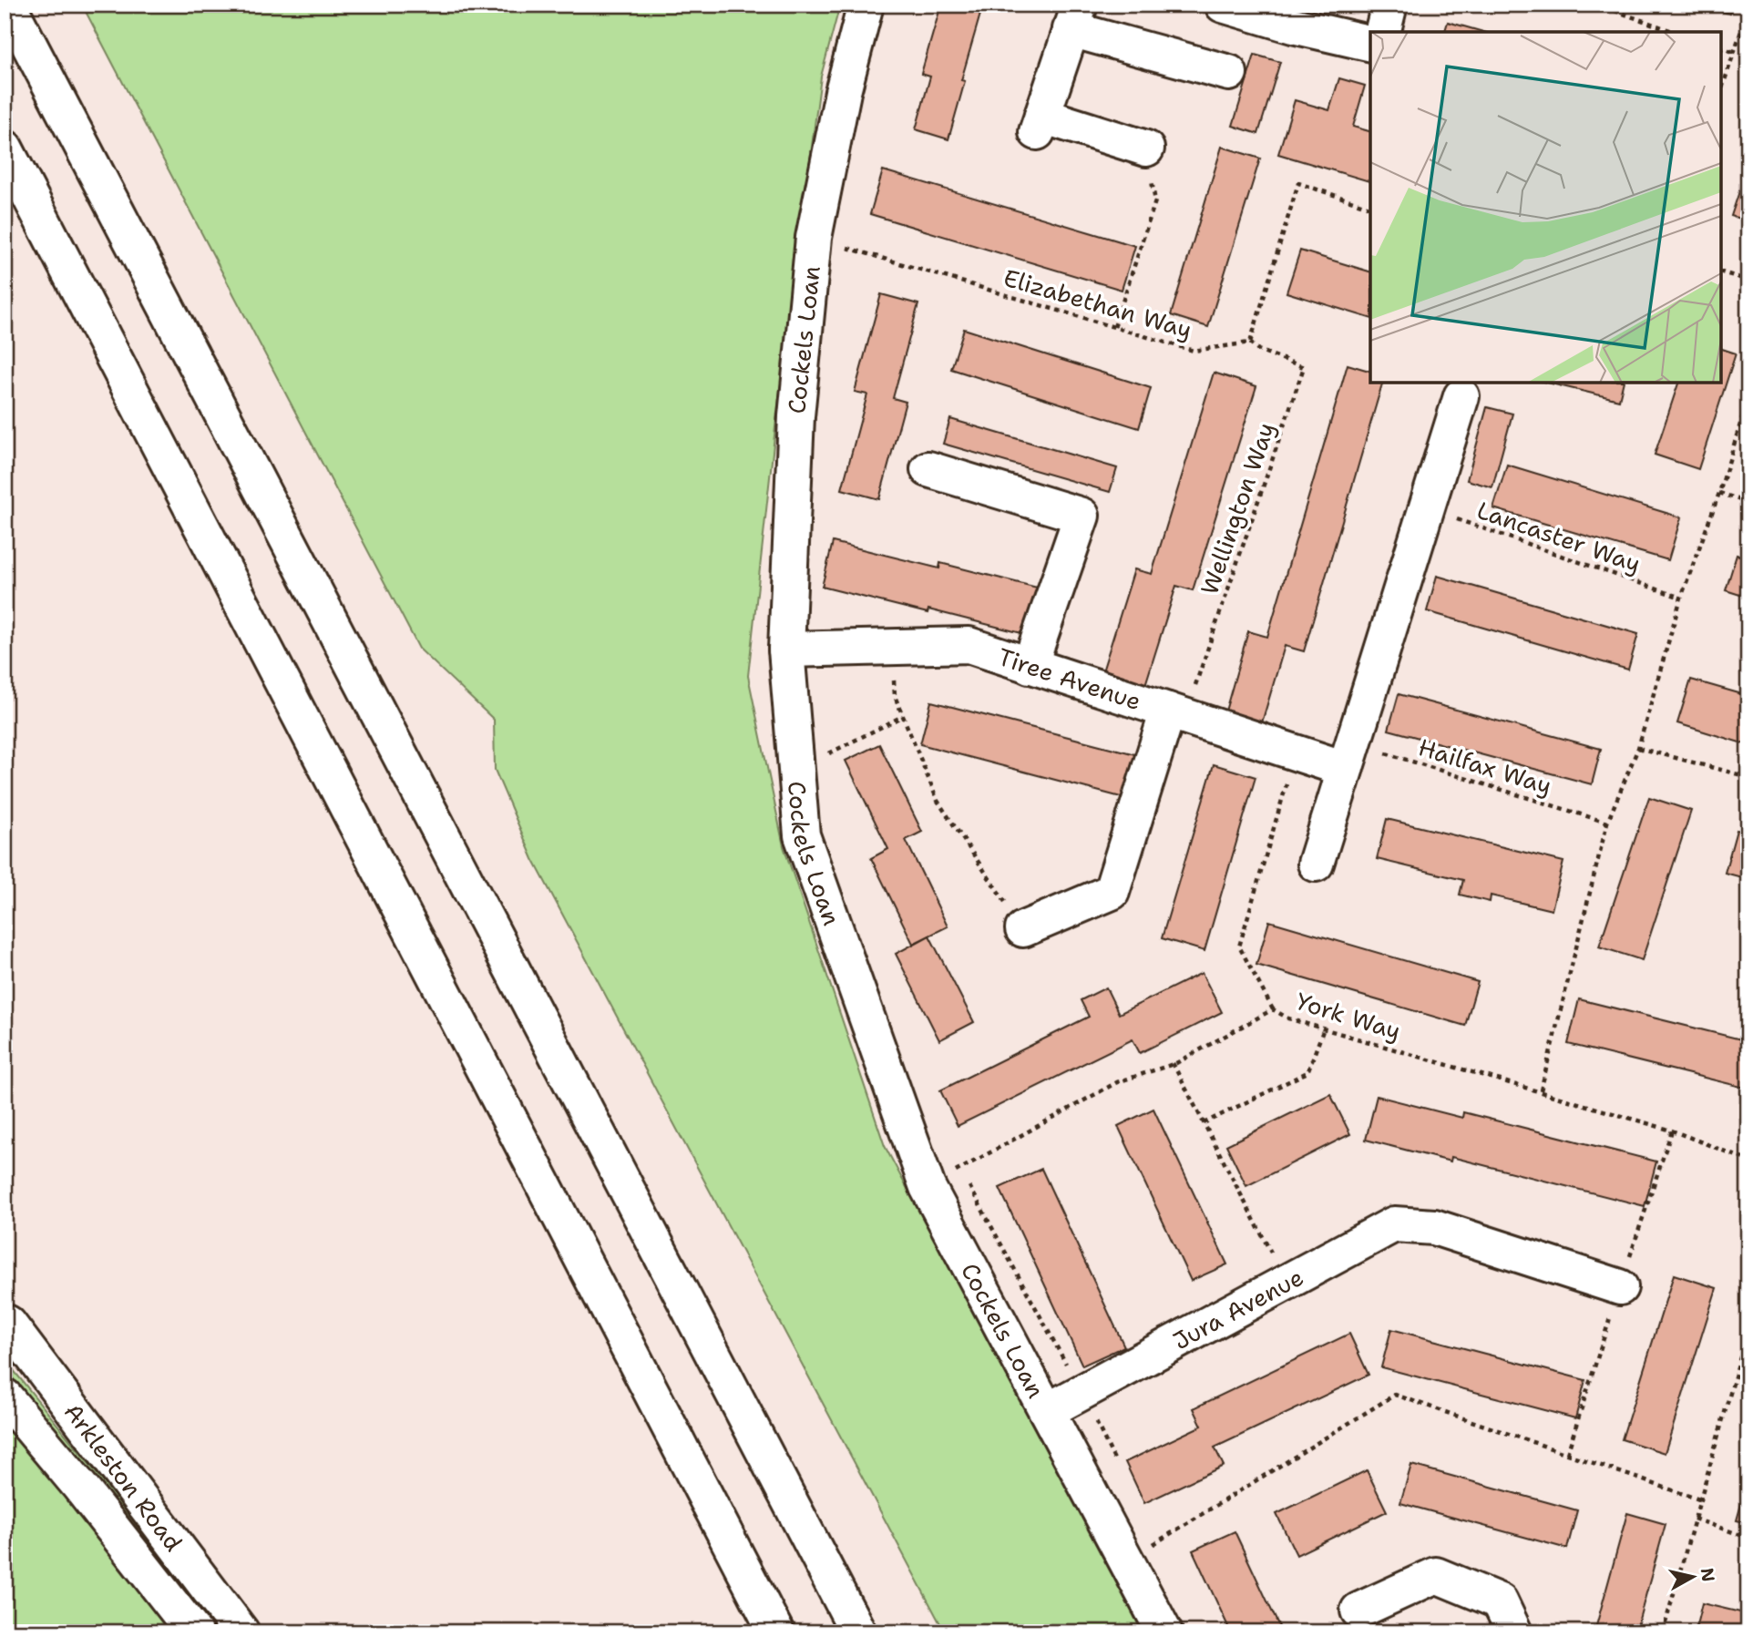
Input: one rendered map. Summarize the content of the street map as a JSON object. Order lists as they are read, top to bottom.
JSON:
{
  "streets": {
    "main road": [
      "Cockels Loan",
      "Tiree Avenue",
      "Jura Avenue",
      "Arkleston Road"
    ],
    "path": [
      "Elizabethan Way",
      "Wellington Way",
      "Lancaster Way",
      "Hailfax Way",
      "York Way"
    ]
  },
  "crossings": [
    ["Elizabethan Way", "Cockels Loan"],
    ["Elizabethan Way", "Wellington Way"],
    ["Cockels Loan", "Tiree Avenue"],
    ["Cockels Loan", "York Way"],
    ["Cockels Loan", "Jura Avenue"],
    ["Wellington Way", "Tiree Avenue"],
    ["Tiree Avenue", "Hailfax Way"]
  ],
  "north": "right"
}
